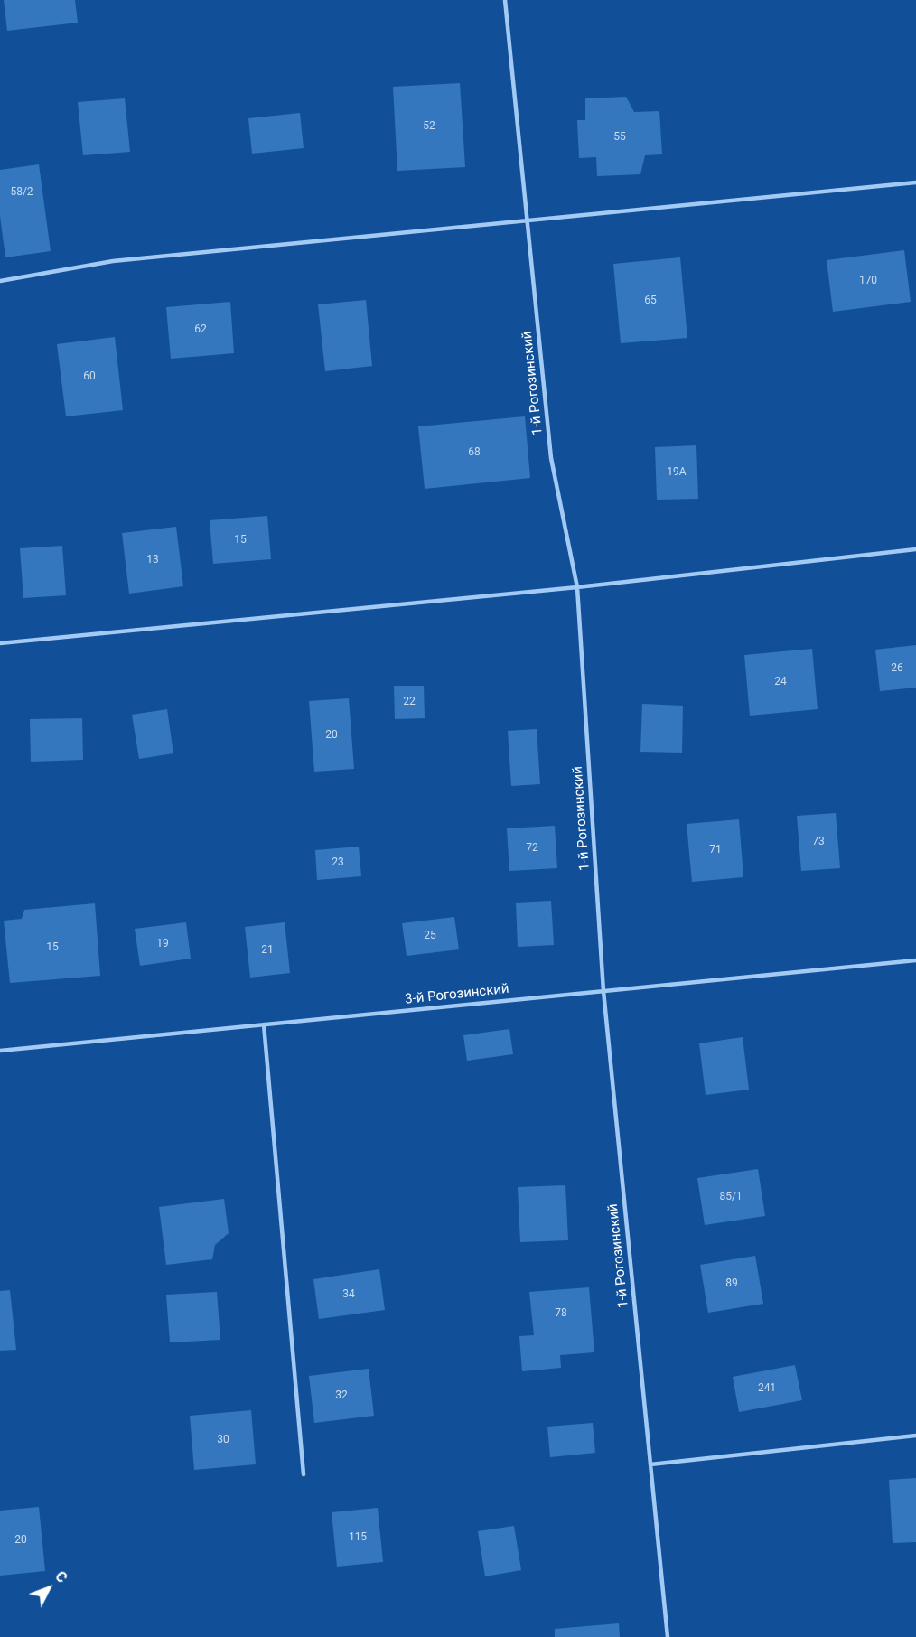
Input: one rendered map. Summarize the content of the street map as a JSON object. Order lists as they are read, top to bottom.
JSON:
{
  "streets": {
    "lane": ["1-й Рогозинский", "3-й Рогозинский"]
  },
  "crossings": [
    ["1-й Рогозинский", "3-й Рогозинский"]
  ],
  "house_numbers": [
    "52",
    "55",
    "58/2",
    "170",
    "65",
    "62",
    "60",
    "68",
    "19А",
    "15",
    "13",
    "26",
    "24",
    "22",
    "20",
    "73",
    "72",
    "71",
    "23",
    "25",
    "19",
    "15",
    "21",
    "85/1",
    "89",
    "34",
    "78",
    "241",
    "32",
    "30",
    "115",
    "20"
  ],
  "north": "top right"
}
